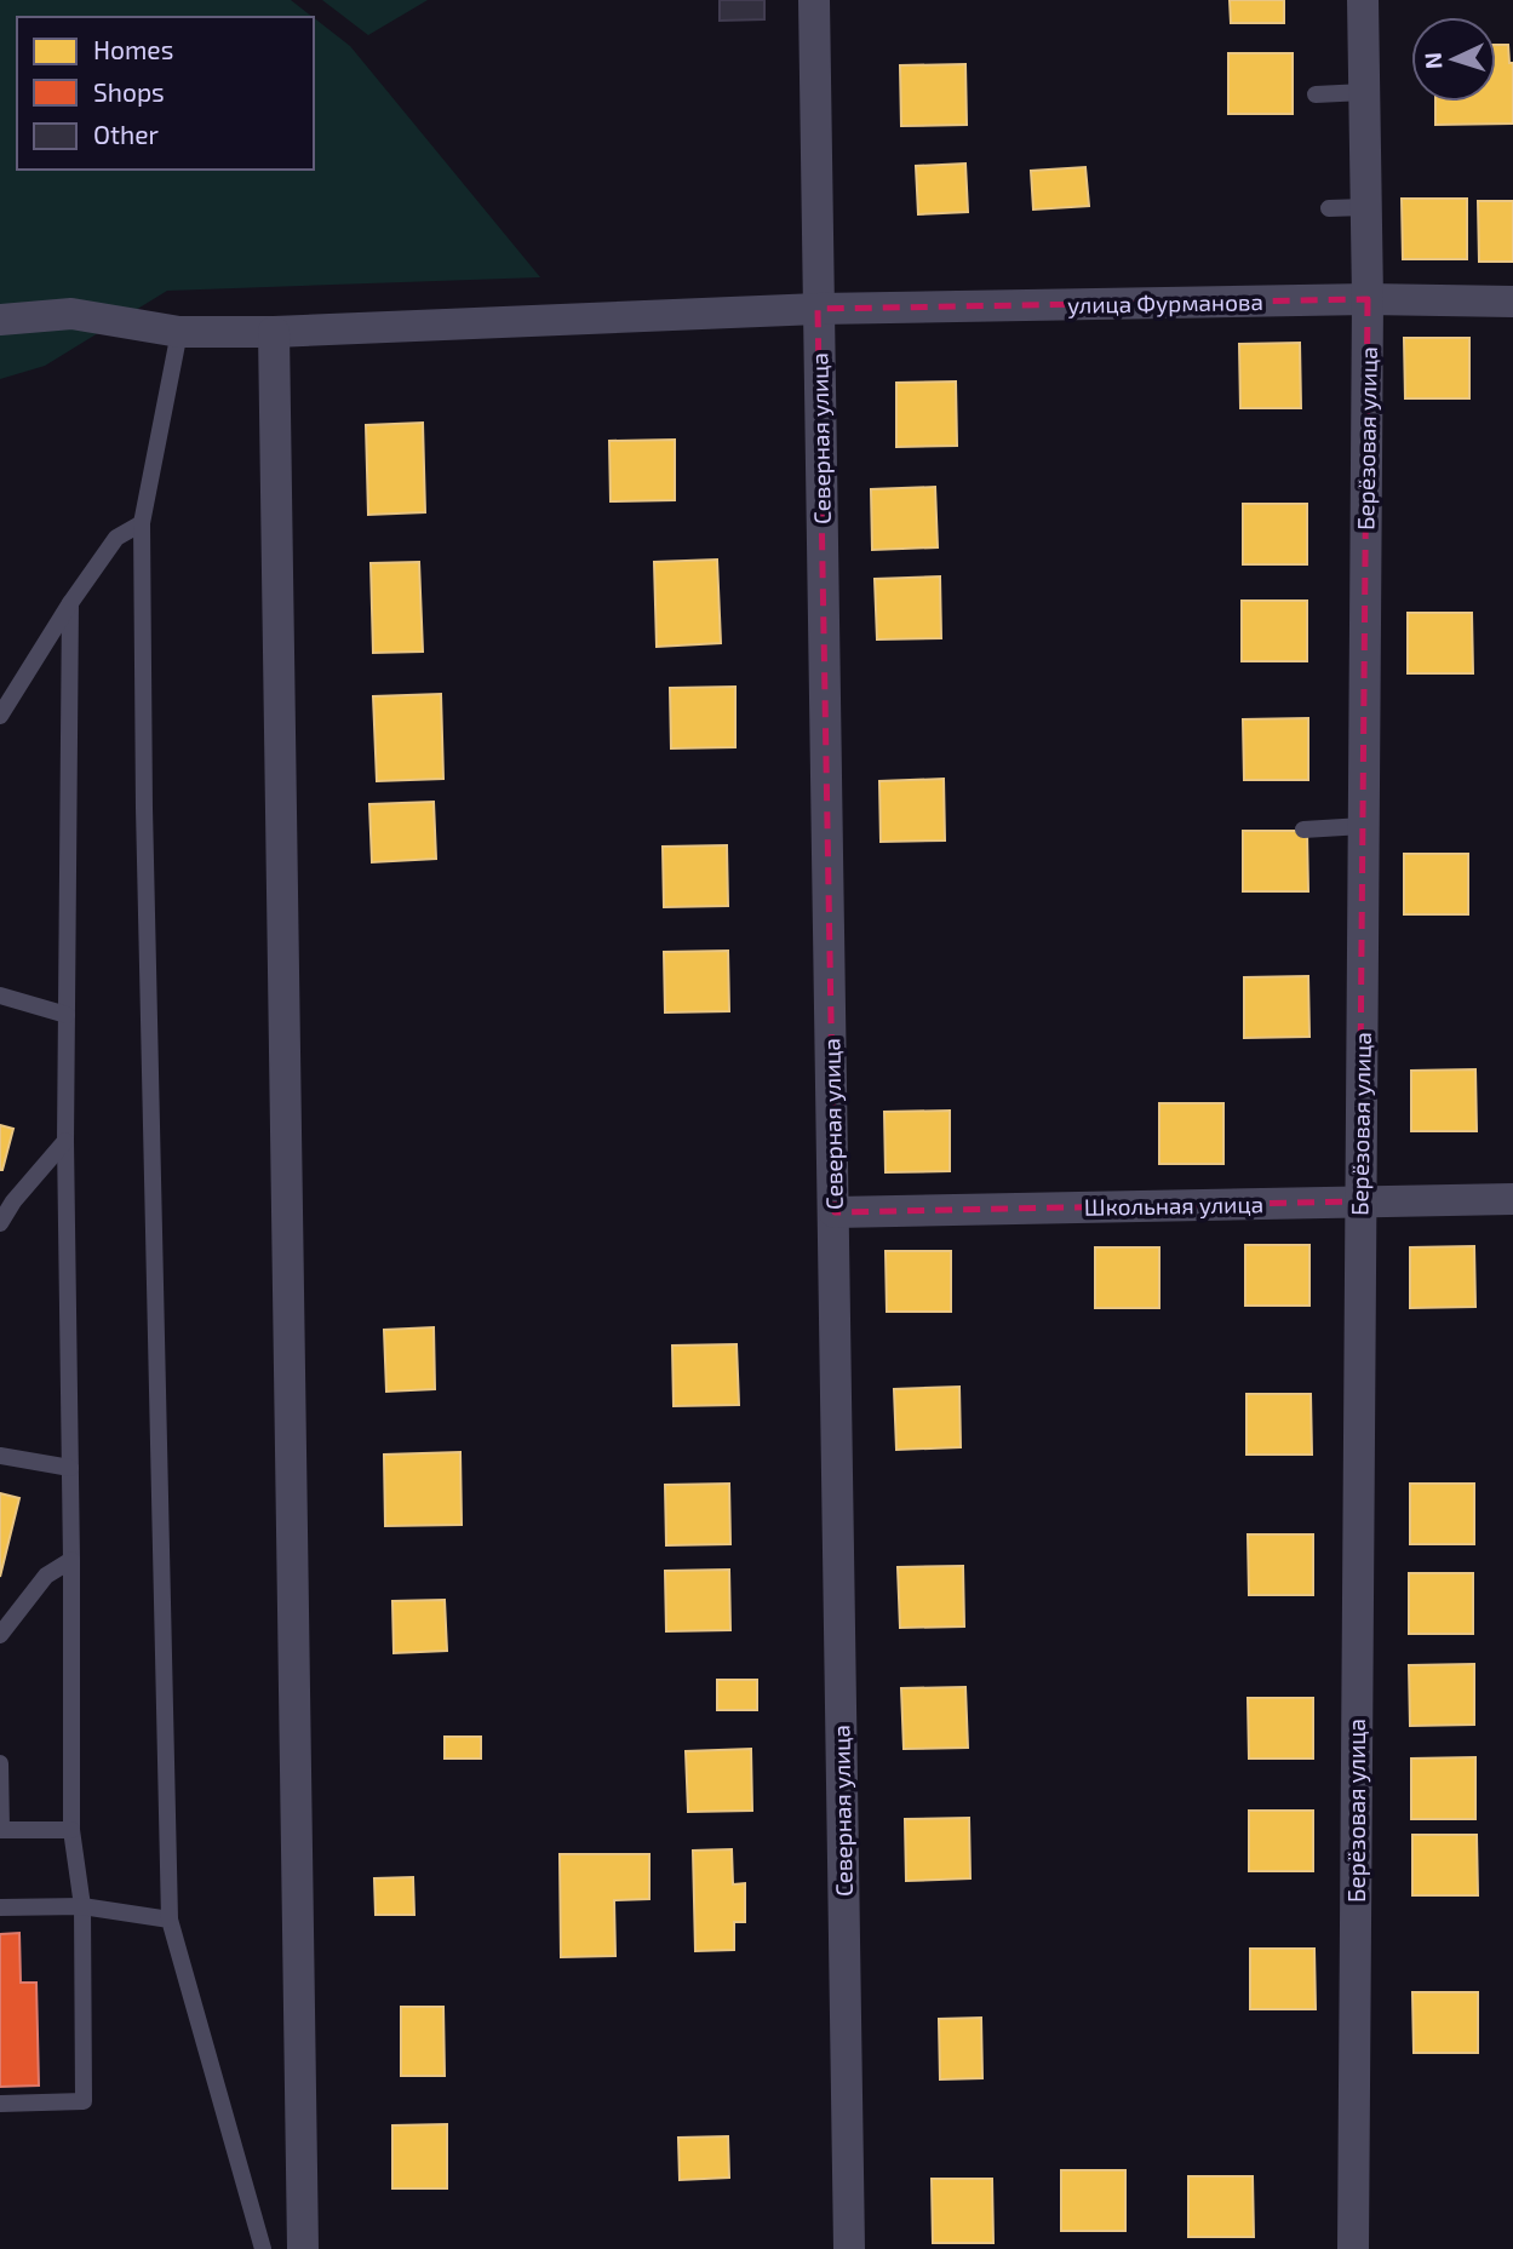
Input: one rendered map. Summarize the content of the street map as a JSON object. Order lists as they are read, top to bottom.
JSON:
{
  "streets": {
    "street": [
      "улица Фурманова",
      "Северная улица",
      "Берёзовая улица",
      "Школьная улица"
    ]
  },
  "crossings": [
    ["улица Фурманова", "Северная улица"],
    ["улица Фурманова", "Берёзовая улица"],
    ["Северная улица", "Школьная улица"],
    ["Берёзовая улица", "Школьная улица"]
  ],
  "legend": ["Homes", "Shops", "Other"],
  "north": "left"
}
